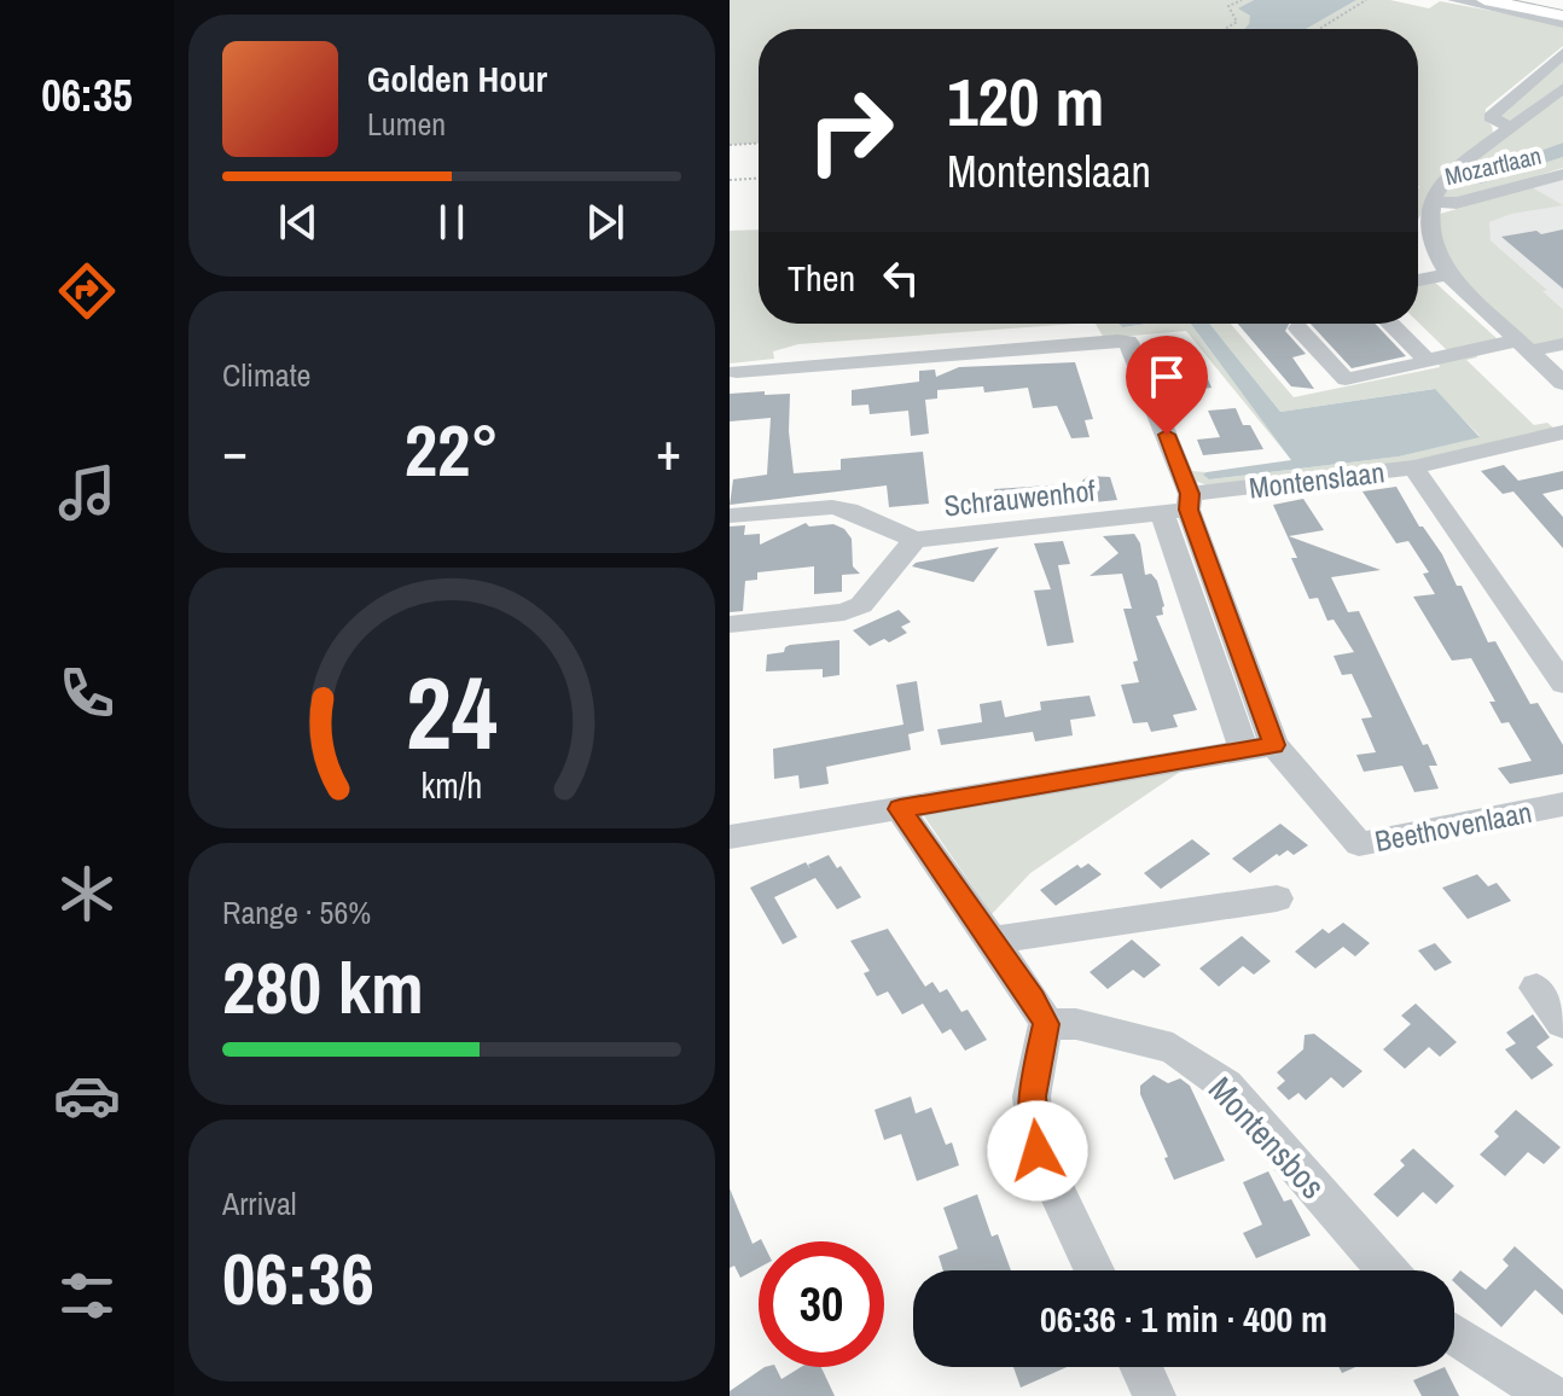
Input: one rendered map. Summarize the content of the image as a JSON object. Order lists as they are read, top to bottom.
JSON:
{
  "streets": {
    "street": [
      "Mozartlaan",
      "Montenslaan",
      "Schrauwenhof",
      "Beethovenlaan",
      "Montensbos"
    ]
  },
  "crossings": [
    ["Montenslaan", "Schrauwenhof"]
  ],
  "page": {
    "tabs": "06:35",
    "turn": ["120 m", "Montenslaan"],
    "song": ["Golden Hour", "Lumen"],
    "then": "Then",
    "tile": [
      "Climate",
      ["Range · 56%", "280 km"],
      ["Arrival", "06:36"]
    ],
    "heat": ["−", "22°", "+"],
    "limit": "30",
    "trip": "06:36 · 1 min · 400 m",
    "gauge": ["24", "km/h"]
  }
}
